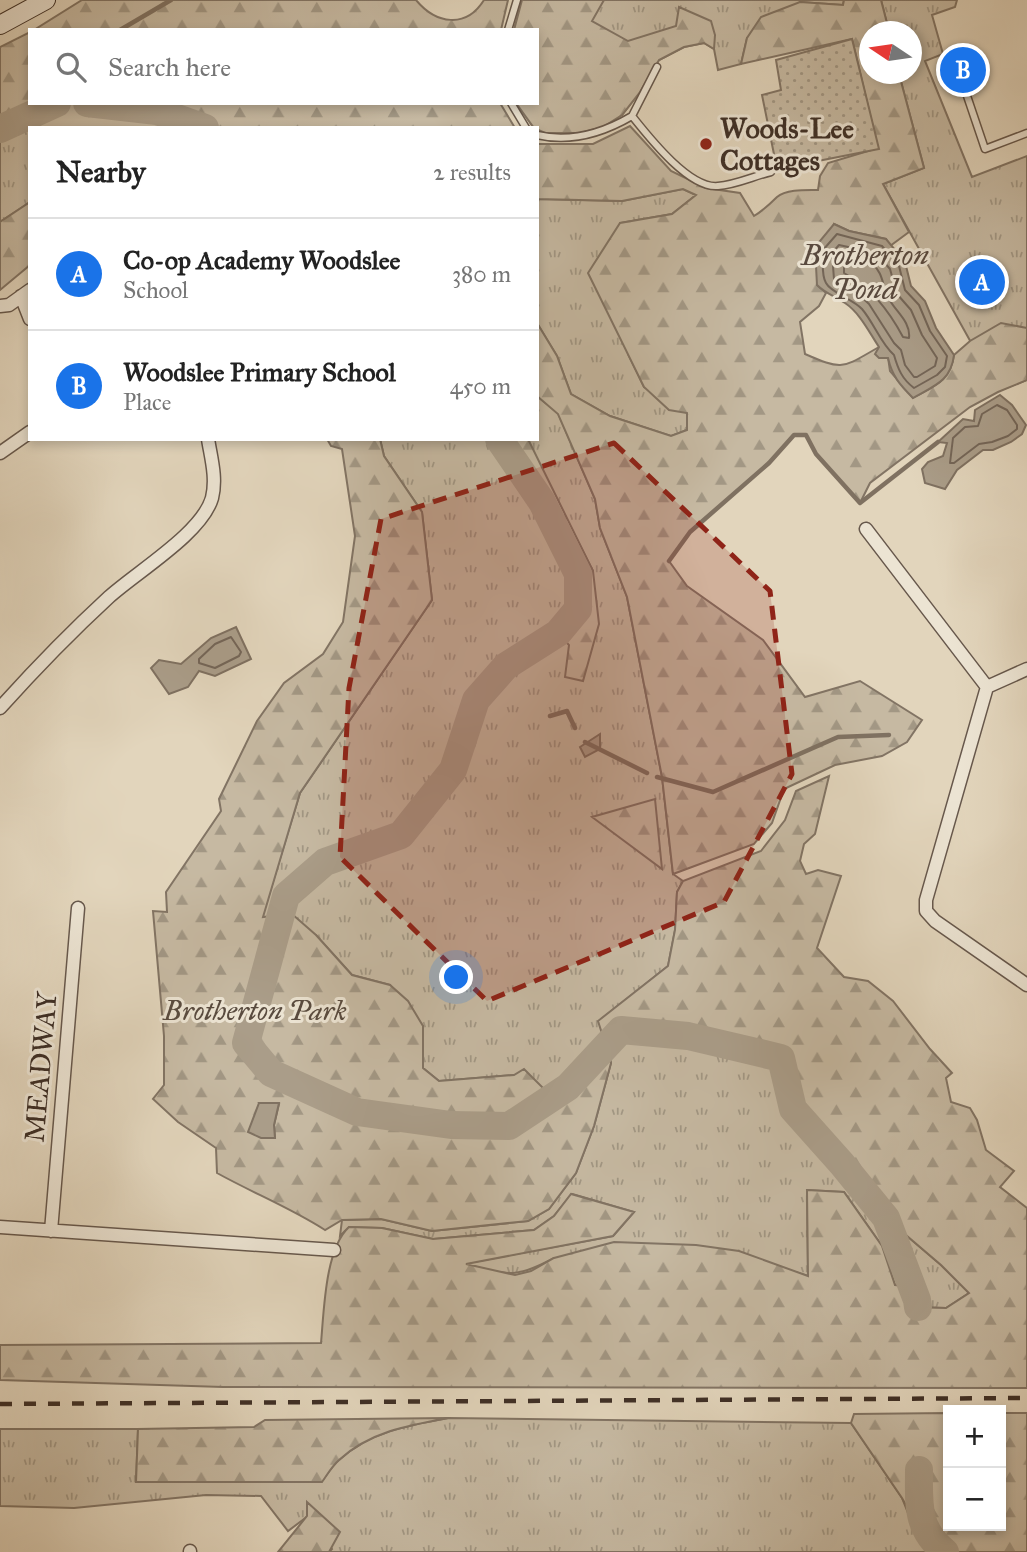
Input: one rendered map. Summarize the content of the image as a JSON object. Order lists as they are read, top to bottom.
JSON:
{
  "streets": {
    "street": ["MEADWAY"]
  },
  "water": ["Brotherton Pond"],
  "parks": ["Brotherton Park"],
  "places": ["Woods-Lee Cottages"],
  "north": "left",
  "page": {
    "search": "Search here",
    "pins": ["B", "A"],
    "heading": ["Nearby", "2 results"],
    "list": [
      {
        "mark": "A",
        "name": "Co-op Academy Woodslee",
        "note": "School",
        "value": "380 m"
      },
      {
        "mark": "B",
        "name": "Woodslee Primary School",
        "note": "Place",
        "value": "450 m"
      }
    ],
    "map_buttons": ["+", "−"]
  }
}
